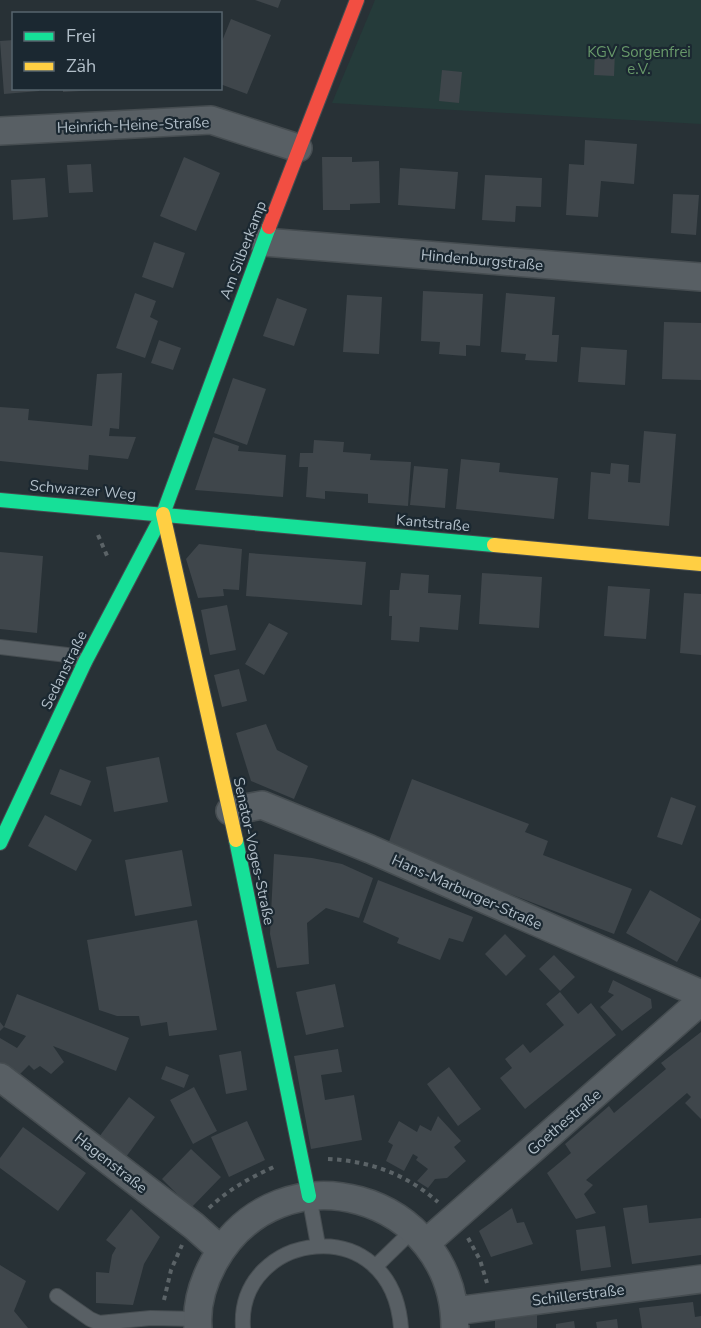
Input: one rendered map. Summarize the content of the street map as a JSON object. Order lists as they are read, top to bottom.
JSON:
{
  "streets": {
    "street": [
      "Heinrich-Heine-Straße",
      "Am Silberkamp",
      "Hindenburgstraße",
      "Schwarzer Weg",
      "Kantstraße",
      "Sedanstraße",
      "Senator-Voges-Straße",
      "Hans-Marburger-Straße",
      "Goethestraße",
      "Hagenstraße",
      "Schillerstraße"
    ]
  },
  "crossings": [
    ["Heinrich-Heine-Straße", "Am Silberkamp"],
    ["Am Silberkamp", "Hindenburgstraße"],
    ["Am Silberkamp", "Schwarzer Weg"],
    ["Am Silberkamp", "Kantstraße"],
    ["Am Silberkamp", "Sedanstraße"],
    ["Am Silberkamp", "Senator-Voges-Straße"],
    ["Schwarzer Weg", "Kantstraße"],
    ["Schwarzer Weg", "Sedanstraße"],
    ["Schwarzer Weg", "Senator-Voges-Straße"],
    ["Kantstraße", "Sedanstraße"],
    ["Kantstraße", "Senator-Voges-Straße"],
    ["Sedanstraße", "Senator-Voges-Straße"],
    ["Senator-Voges-Straße", "Hans-Marburger-Straße"]
  ],
  "parks": ["KGV Sorgenfrei e.V."],
  "legend": ["Frei", "Zäh"]
}
